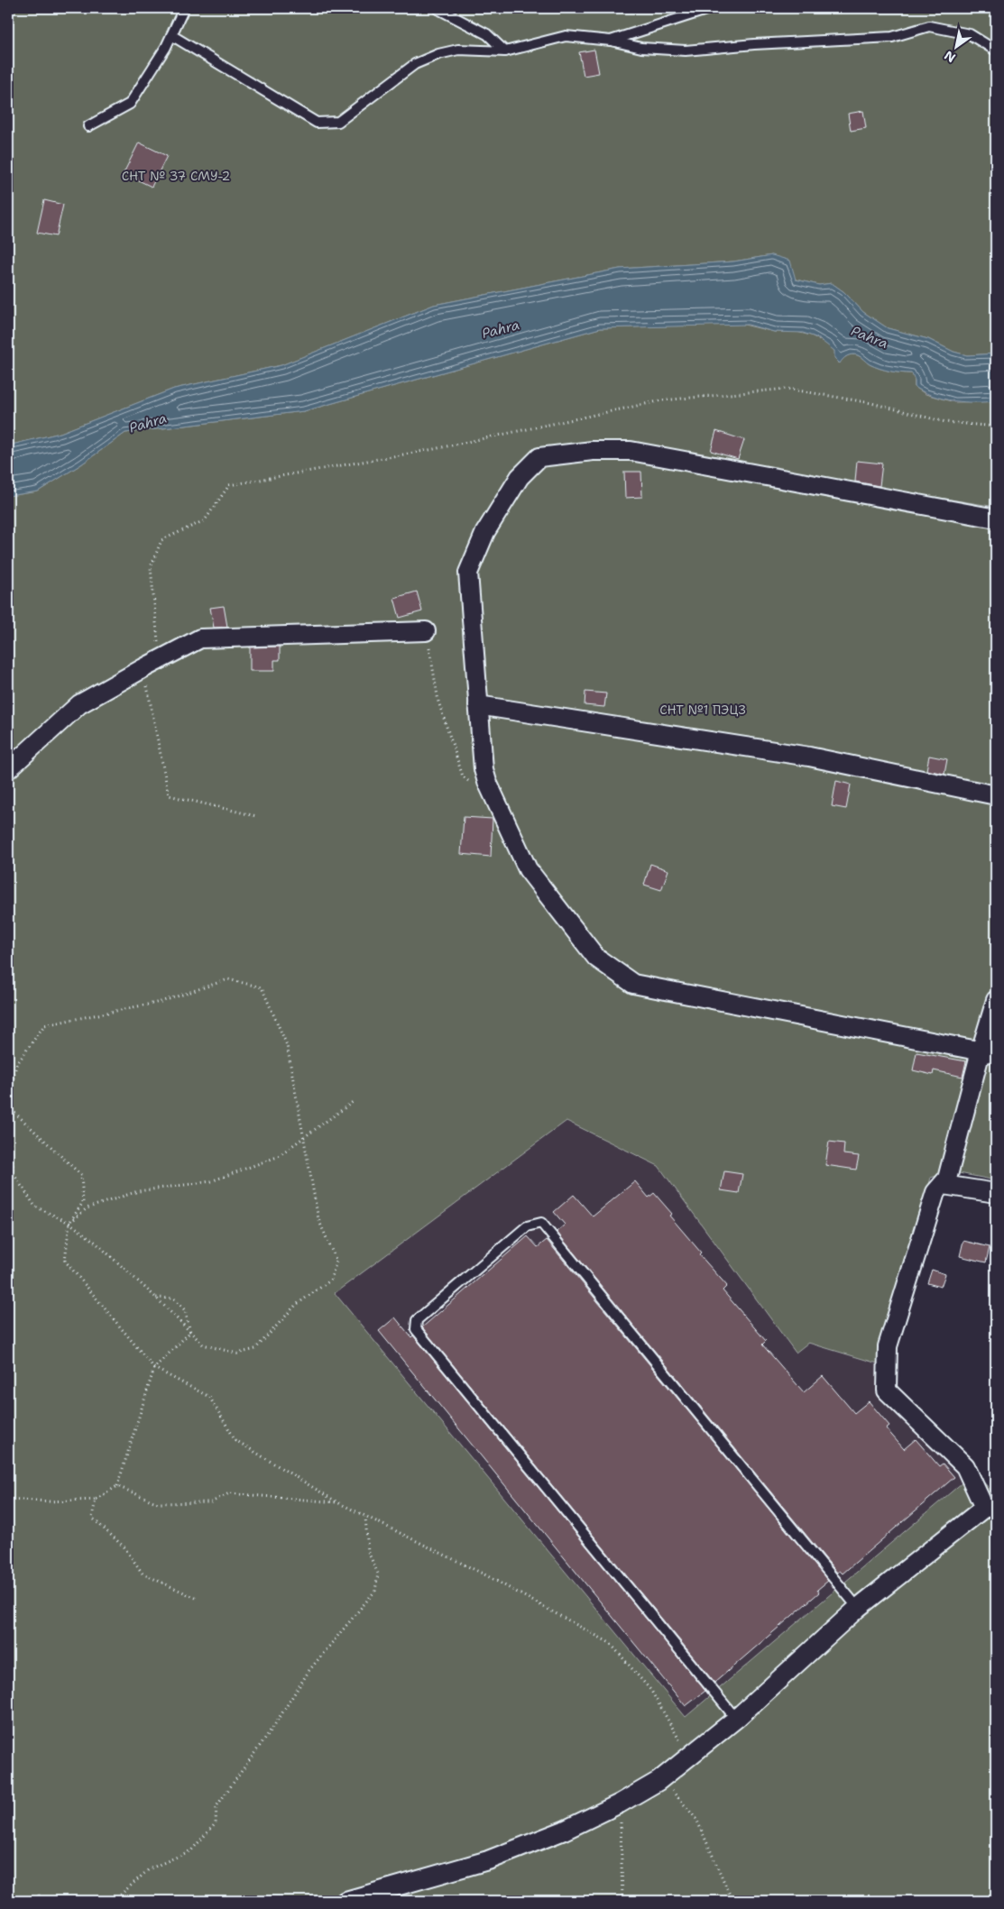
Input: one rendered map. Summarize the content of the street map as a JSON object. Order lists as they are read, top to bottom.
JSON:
{
  "water": ["Pahra"],
  "parks": ["СНТ № 37 СМУ-2", "СНТ №1 ПЭЦЗ"],
  "north": "bottom left"
}
